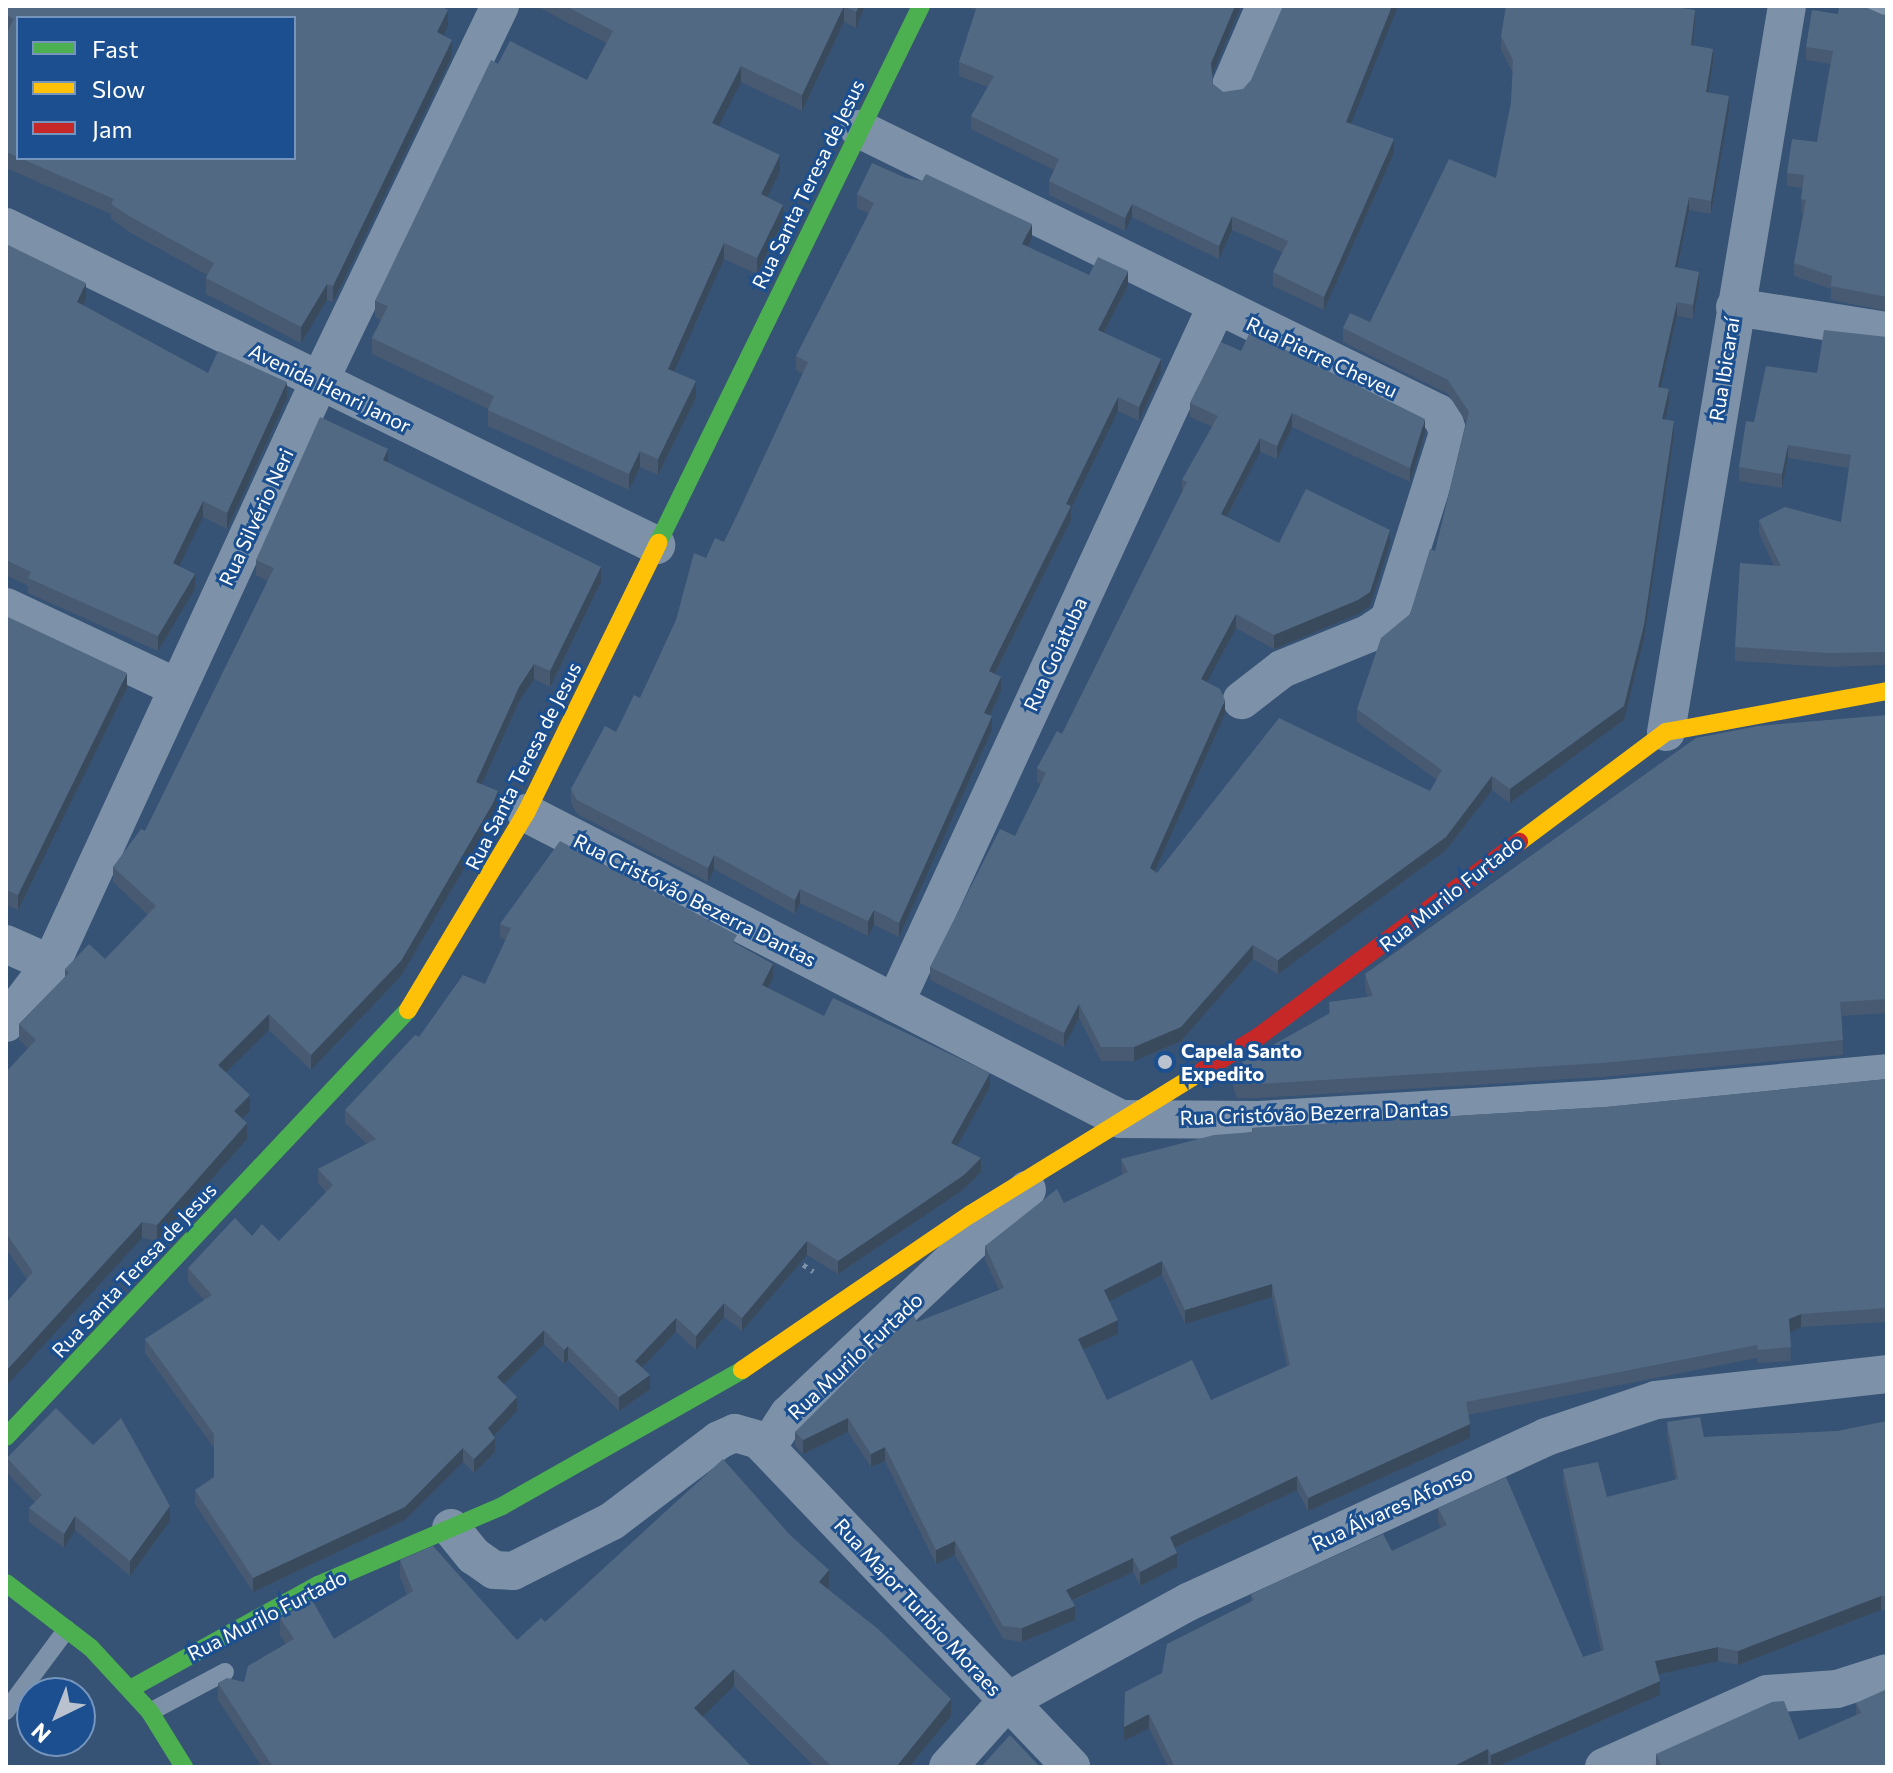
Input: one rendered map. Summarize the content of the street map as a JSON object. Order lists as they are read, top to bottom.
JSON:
{
  "streets": {
    "street": [
      "Rua Santa Teresa de Jesus",
      "Rua Pierre Cheveu",
      "Rua Ibicaraí",
      "Avenida Henri Janor",
      "Rua Silvério Neri",
      "Rua Goiatuba",
      "Rua Murilo Furtado",
      "Rua Cristóvão Bezerra Dantas",
      "Rua Álvares Afonso",
      "Rua Major Turibio Moraes"
    ]
  },
  "crossings": [
    ["Rua Santa Teresa de Jesus", "Rua Pierre Cheveu"],
    ["Rua Santa Teresa de Jesus", "Avenida Henri Janor"],
    ["Rua Santa Teresa de Jesus", "Rua Cristóvão Bezerra Dantas"],
    ["Rua Pierre Cheveu", "Rua Goiatuba"],
    ["Rua Ibicaraí", "Rua Murilo Furtado"],
    ["Avenida Henri Janor", "Rua Silvério Neri"],
    ["Rua Goiatuba", "Rua Cristóvão Bezerra Dantas"],
    ["Rua Murilo Furtado", "Rua Cristóvão Bezerra Dantas"],
    ["Rua Murilo Furtado", "Rua Major Turibio Moraes"],
    ["Rua Álvares Afonso", "Rua Major Turibio Moraes"]
  ],
  "places": ["Capela Santo Expedito"],
  "legend": ["Fast", "Slow", "Jam"],
  "north": "bottom left"
}
